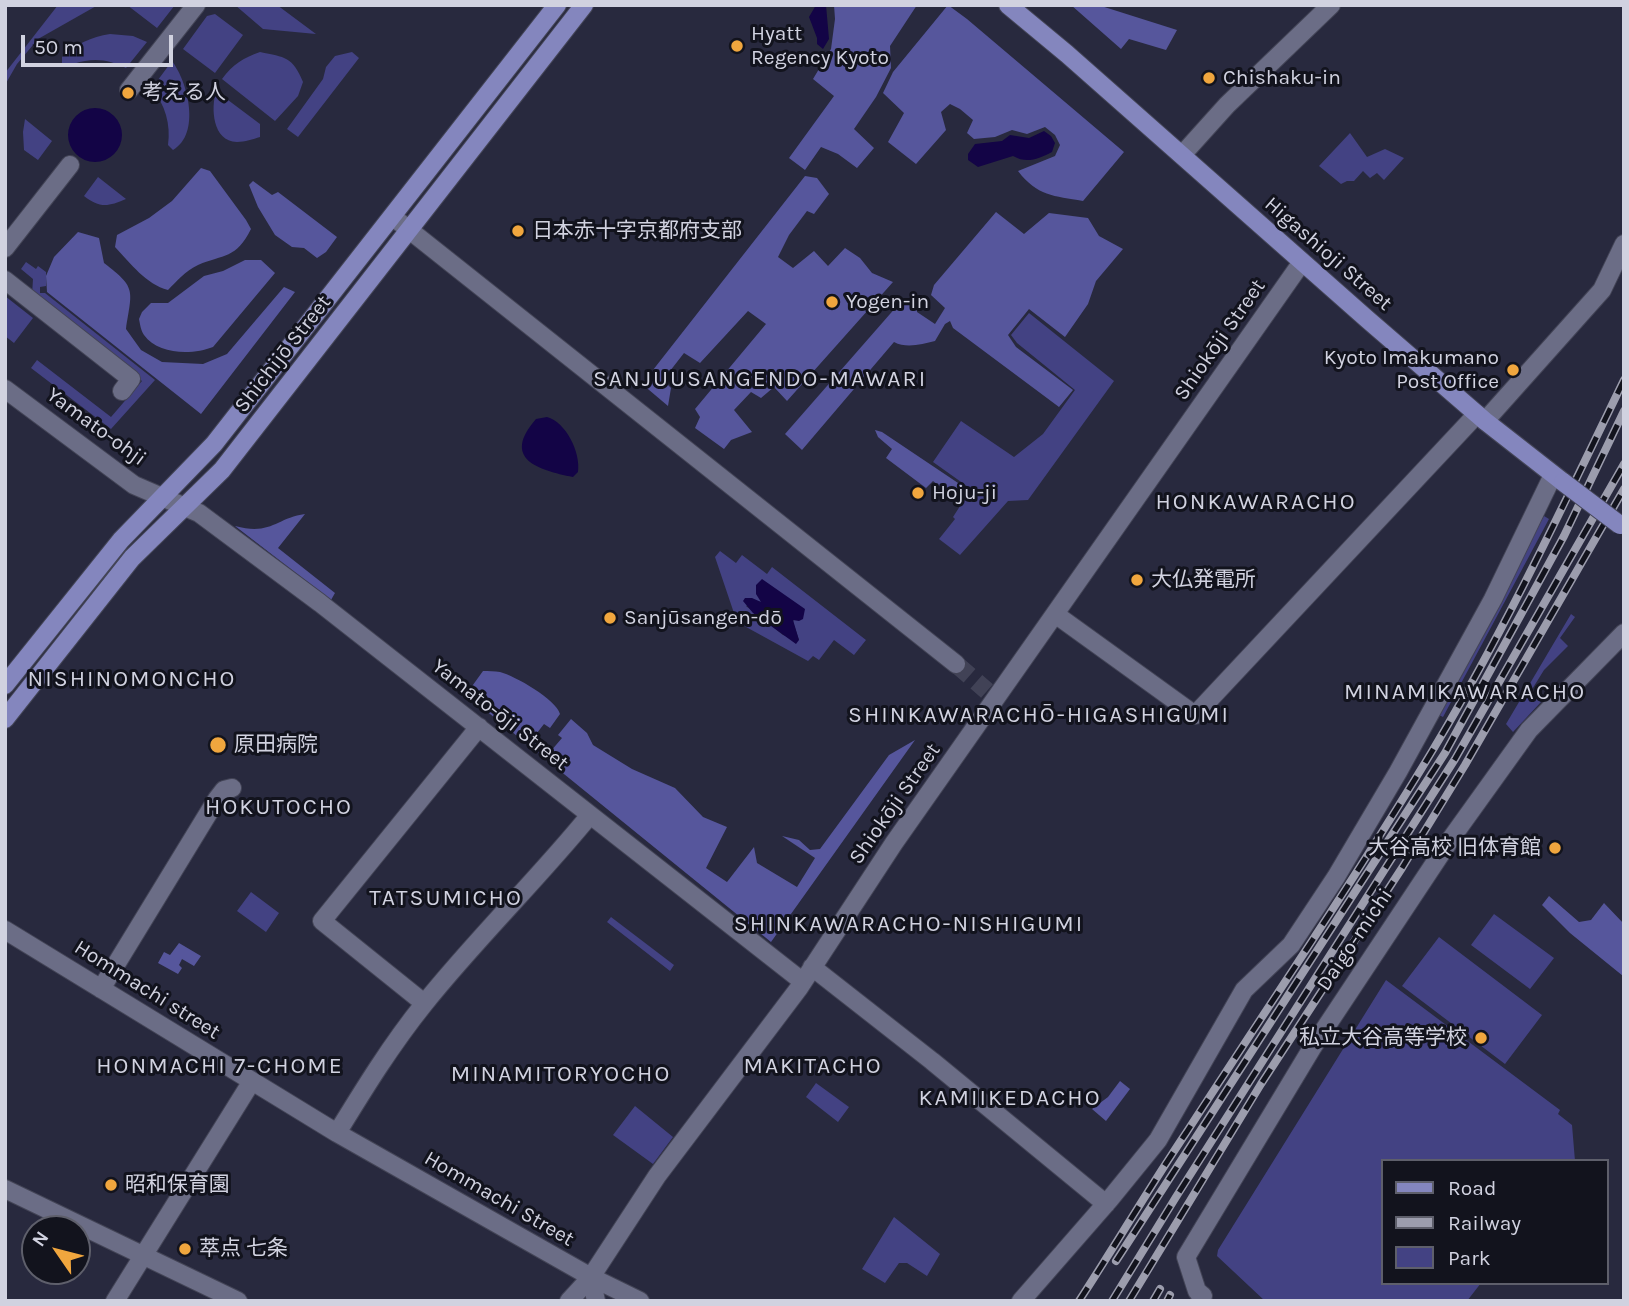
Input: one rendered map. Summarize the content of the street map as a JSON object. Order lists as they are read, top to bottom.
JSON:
{
  "streets": {
    "main road": ["Higashioji Street", "Shichijō Street"],
    "street": [
      "Shiokōji Street",
      "Yamato-ohji",
      "Yamato-ōji Street",
      "Daigo-michi",
      "Hommachi street",
      "Hommachi Street"
    ]
  },
  "crossings": [
    ["Higashioji Street", "Shiokōji Street"],
    ["Shiokōji Street", "Yamato-ōji Street"],
    ["Shiokōji Street", "Hommachi Street"],
    ["Shichijō Street", "Yamato-ohji"],
    ["Shichijō Street", "Yamato-ōji Street"],
    ["Yamato-ohji", "Yamato-ōji Street"],
    ["Hommachi street", "Hommachi Street"]
  ],
  "districts": [
    "SANJUUSANGENDO-MAWARI",
    "HONKAWARACHO",
    "NISHINOMONCHO",
    "MINAMIKAWARACHO",
    "SHINKAWARACHŌ-HIGASHIGUMI",
    "HOKUTOCHO",
    "TATSUMICHO",
    "SHINKAWARACHO-NISHIGUMI",
    "HONMACHI 7-CHOME",
    "MAKITACHO",
    "MINAMITORYOCHO",
    "KAMIIKEDACHO"
  ],
  "places": [
    "Hyatt Regency Kyoto",
    "Chishaku-in",
    "考える人",
    "日本赤十字京都府支部",
    "Yogen-in",
    "Kyoto Imakumano Post Office",
    "Hoju-ji",
    "大仏発電所",
    "Sanjūsangen-dō",
    "原田病院",
    "大谷高校 旧体育館",
    "私立大谷高等学校",
    "昭和保育園",
    "萃点 七条"
  ],
  "legend": ["Road", "Railway", "Park"],
  "scale_bar": "50 m",
  "north": "top left"
}
